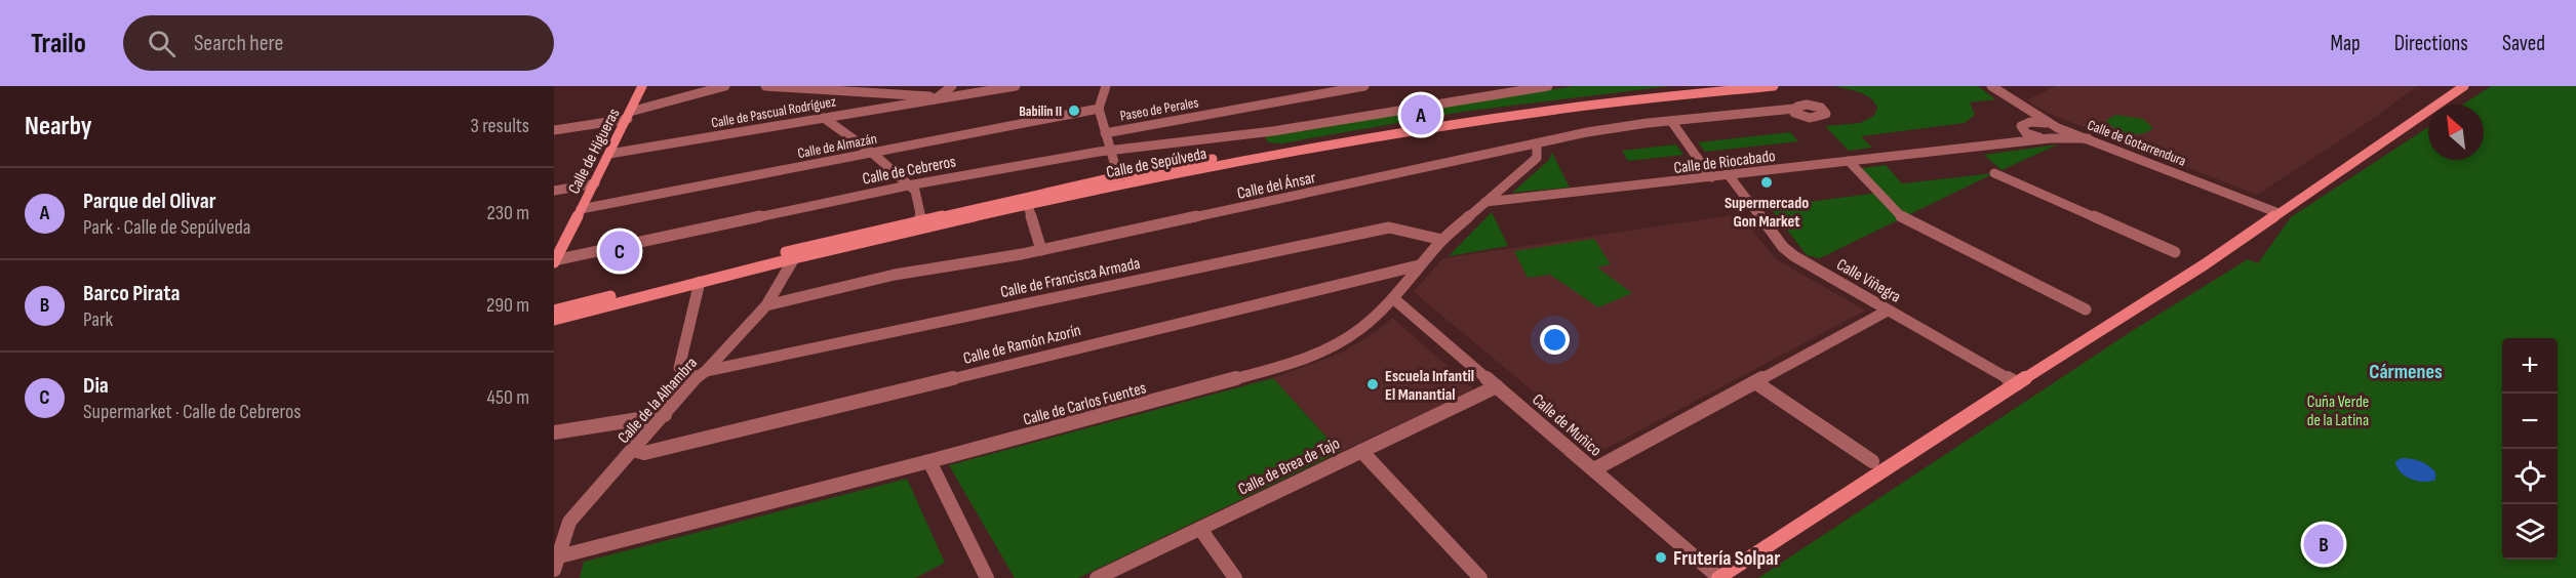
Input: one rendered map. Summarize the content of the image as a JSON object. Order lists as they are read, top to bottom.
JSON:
{
  "streets": {
    "street": [
      "Paseo de Perales",
      "Calle de Pascual Rodríguez",
      "Calle de Gotarrendura",
      "Calle de Almazán",
      "Calle de Higueras",
      "Calle de Riocabado",
      "Calle de Sepúlveda",
      "Calle de Cebreros",
      "Calle del Ánsar",
      "Calle de Francisca Armada",
      "Calle Viñegra",
      "Calle de Ramón Azorín",
      "Calle de la Alhambra",
      "Calle de Carlos Fuentes",
      "Calle de Muñico",
      "Calle de Brea de Tajo"
    ]
  },
  "crossings": [
    ["Calle de Pascual Rodríguez", "Calle de Higueras"],
    ["Calle de Gotarrendura", "Calle de Riocabado"],
    ["Calle de Almazán", "Calle de Higueras"],
    ["Calle de Higueras", "Calle de Cebreros"],
    ["Calle de Riocabado", "Calle Viñegra"],
    ["Calle de Riocabado", "Calle de Carlos Fuentes"],
    ["Calle de Sepúlveda", "Calle de la Alhambra"],
    ["Calle del Ánsar", "Calle de la Alhambra"],
    ["Calle del Ánsar", "Calle de Carlos Fuentes"],
    ["Calle de Francisca Armada", "Calle de la Alhambra"],
    ["Calle de Francisca Armada", "Calle de Carlos Fuentes"],
    ["Calle de Ramón Azorín", "Calle de la Alhambra"],
    ["Calle de Ramón Azorín", "Calle de Carlos Fuentes"],
    ["Calle de la Alhambra", "Calle de Carlos Fuentes"],
    ["Calle de Carlos Fuentes", "Calle de Muñico"],
    ["Calle de Muñico", "Calle de Brea de Tajo"]
  ],
  "districts": ["Cármenes"],
  "parks": ["Cuña Verde de la Latina"],
  "places": [
    "Babilin II",
    "Supermercado Gon Market",
    "Escuela Infantil El Manantial",
    "Frutería Solpar"
  ],
  "north": "top left",
  "page": {
    "header": "Trailo",
    "search": "Search here",
    "nav": ["Map", "Directions", "Saved"],
    "heading": ["Nearby", "3 results"],
    "pins": ["A", "C", "B"],
    "list": [
      {
        "mark": "A",
        "name": "Parque del Olivar",
        "note": "Park · Calle de Sepúlveda",
        "value": "230 m"
      },
      {
        "mark": "B",
        "name": "Barco Pirata",
        "note": "Park",
        "value": "290 m"
      },
      {
        "mark": "C",
        "name": "Dia",
        "note": "Supermarket · Calle de Cebreros",
        "value": "450 m"
      }
    ],
    "map_buttons": ["+", "−"]
  }
}
